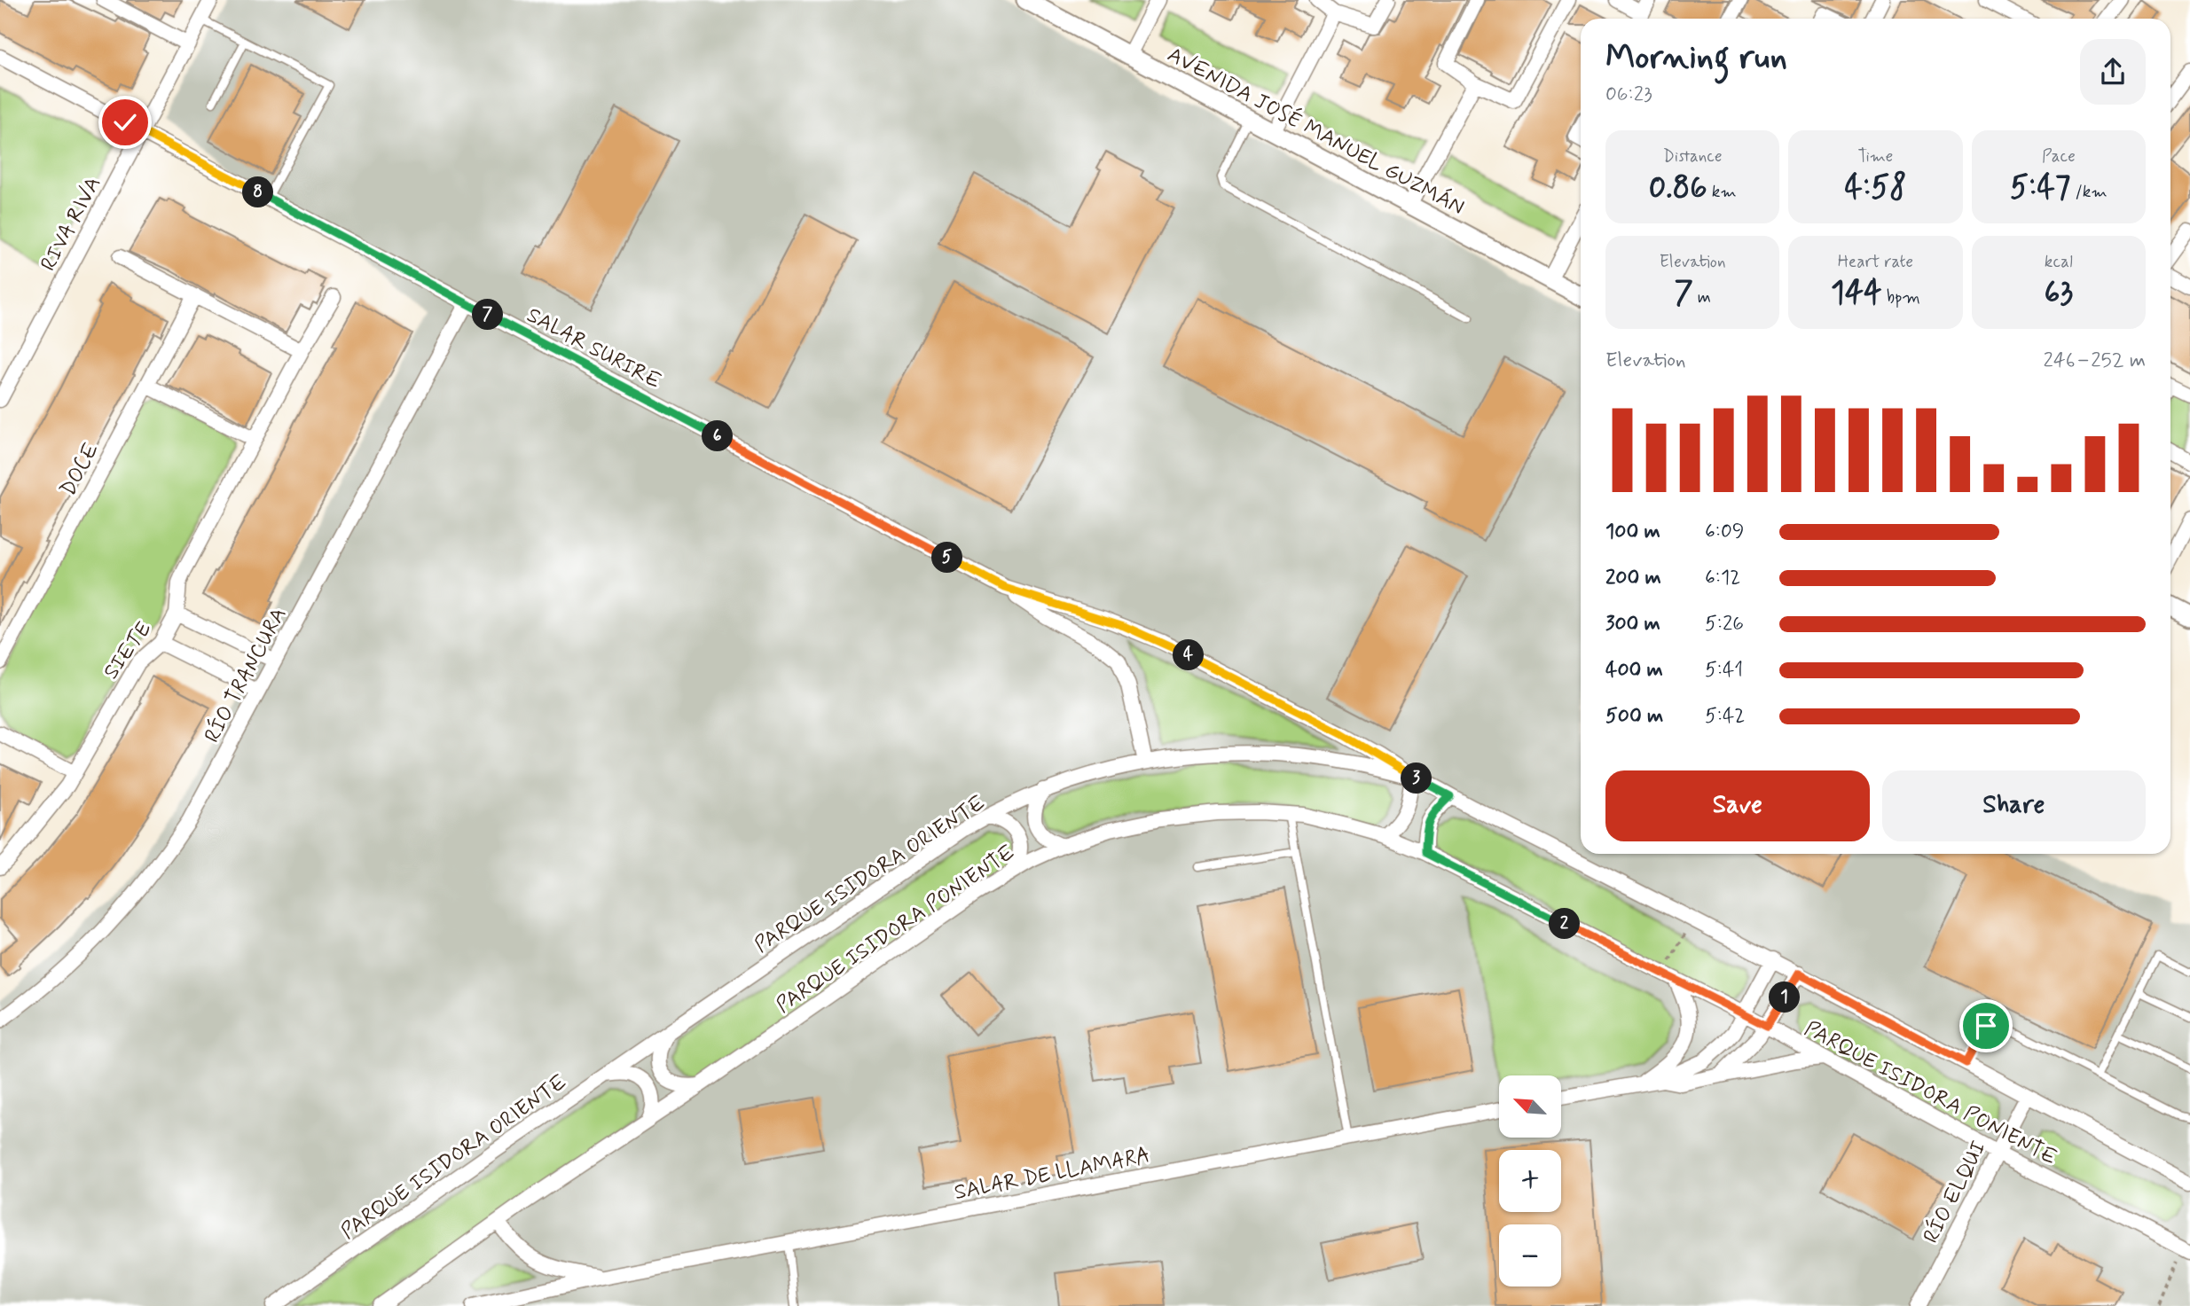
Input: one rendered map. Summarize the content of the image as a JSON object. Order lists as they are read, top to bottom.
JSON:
{
  "streets": {
    "street": [
      "AVENIDA JOSÉ MANUEL GUZMÁN",
      "RIVA RIVA",
      "SALAR SURIRE",
      "DOCE",
      "SIETE",
      "RÍO TRANCURA",
      "PARQUE ISIDORA ORIENTE",
      "PARQUE ISIDORA PONIENTE",
      "SALAR DE LLAMARA",
      "RÍO ELQUI"
    ]
  },
  "crossings": [
    ["RIVA RIVA", "SALAR SURIRE"],
    ["SALAR SURIRE", "RÍO TRANCURA"],
    ["SALAR SURIRE", "PARQUE ISIDORA ORIENTE"],
    ["PARQUE ISIDORA ORIENTE", "RÍO ELQUI"],
    ["PARQUE ISIDORA PONIENTE", "SALAR DE LLAMARA"],
    ["PARQUE ISIDORA PONIENTE", "RÍO ELQUI"]
  ],
  "north": "top left",
  "page": {
    "heading": ["Morning run", "06:23"],
    "stats": [
      ["Distance", "0.86 km"],
      ["Time", "4:58"],
      ["Pace", "5:47 /km"],
      ["Elevation", "7 m"],
      ["Heart rate", "144 bpm"],
      ["kcal", "63"]
    ],
    "pins": [
      "8",
      "7",
      "6",
      "5",
      "4",
      "3",
      "2",
      "1"
    ],
    "chart": ["Elevation", "246–252 m"],
    "list": [
      {
        "name": "100 m",
        "note": "6:09"
      },
      {
        "name": "200 m",
        "note": "6:12"
      },
      {
        "name": "300 m",
        "note": "5:26"
      },
      {
        "name": "400 m",
        "note": "5:41"
      },
      {
        "name": "500 m",
        "note": "5:42"
      }
    ],
    "buttons": ["Save", "Share"],
    "map_buttons": ["+", "−"]
  }
}
